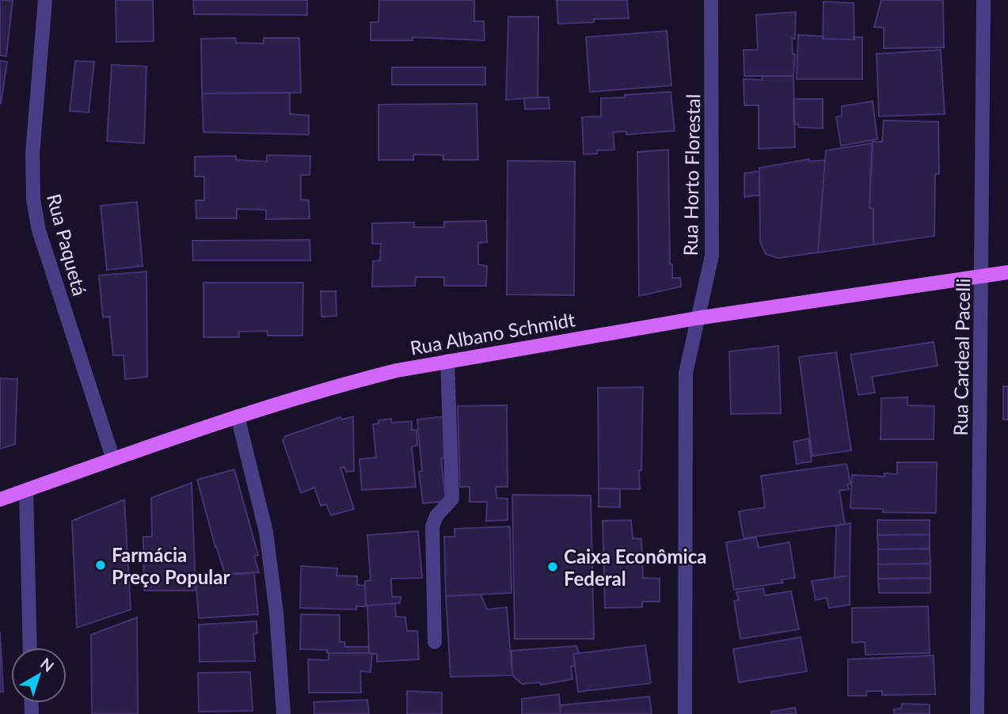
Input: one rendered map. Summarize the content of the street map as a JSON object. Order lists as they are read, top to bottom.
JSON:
{
  "streets": {
    "main road": ["Rua Albano Schmidt"],
    "street": ["Rua Horto Florestal", "Rua Paquetá", "Rua Cardeal Pacelli"]
  },
  "crossings": [
    ["Rua Horto Florestal", "Rua Albano Schmidt"],
    ["Rua Paquetá", "Rua Albano Schmidt"],
    ["Rua Albano Schmidt", "Rua Cardeal Pacelli"]
  ],
  "places": ["Farmácia Preço Popular", "Caixa Econômica Federal"],
  "north": "top right"
}
